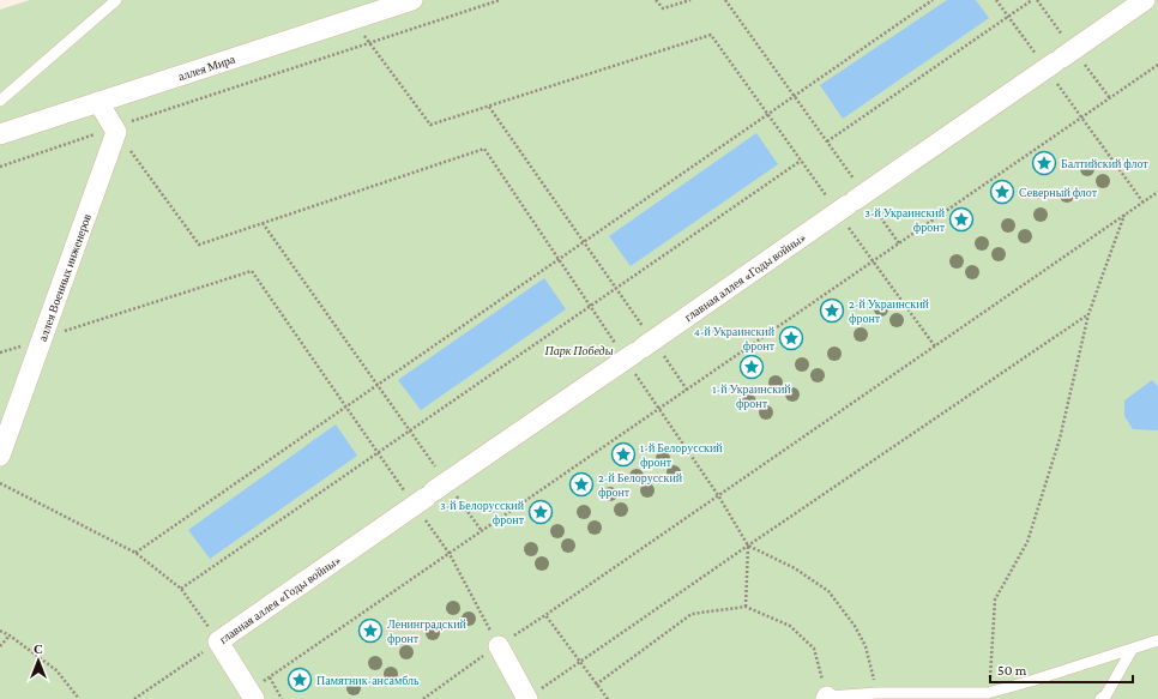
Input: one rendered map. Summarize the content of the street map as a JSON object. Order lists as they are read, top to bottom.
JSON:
{
  "streets": {
    "street": ["аллея Мира", "аллея Военных инженеров", "главная аллея «Годы войны»"]
  },
  "parks": ["Парк Победы"],
  "places": {
    "place": [
      "Балтийский флот",
      "Северный флот",
      "3-й Украинский фронт",
      "2-й Украинский фронт",
      "4-й Украинский фронт",
      "1-й Украинский фронт",
      "1-й Белорусский фронт",
      "2-й Белорусский фронт",
      "3-й Белорусский фронт",
      "Ленинградский фронт",
      "Памятник-ансамбль"
    ]
  },
  "scale_bar": "50 m",
  "north": "top"
}
